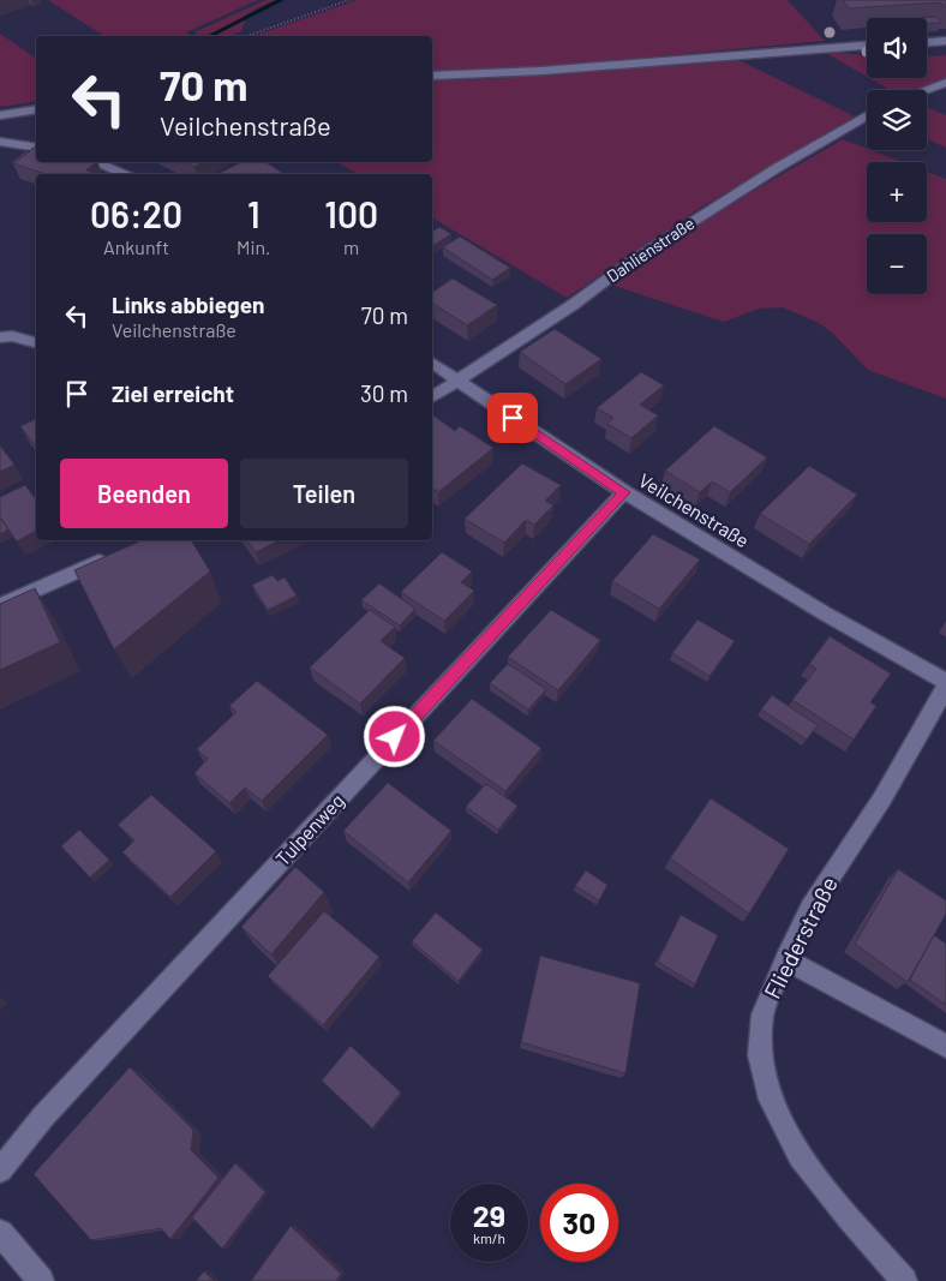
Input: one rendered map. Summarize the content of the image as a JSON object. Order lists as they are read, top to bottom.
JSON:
{
  "streets": {
    "street": [
      "Dahlienstraße",
      "Veilchenstraße",
      "Tulpenweg",
      "Fliederstraße"
    ]
  },
  "crossings": [
    ["Dahlienstraße", "Veilchenstraße"],
    ["Veilchenstraße", "Tulpenweg"]
  ],
  "page": {
    "map_buttons": ["+", "−"],
    "turn": ["70 m", "Veilchenstraße"],
    "eta": [
      "06:20",
      "Ankunft",
      "1",
      "Min.",
      "100",
      "m"
    ],
    "list": [
      {
        "name": "Links abbiegen",
        "note": "Veilchenstraße",
        "value": "70 m"
      },
      {
        "name": "Ziel erreicht",
        "value": "30 m"
      }
    ],
    "buttons": ["Beenden", "Teilen"],
    "speed": "29 km/h",
    "limit": "30"
  }
}
